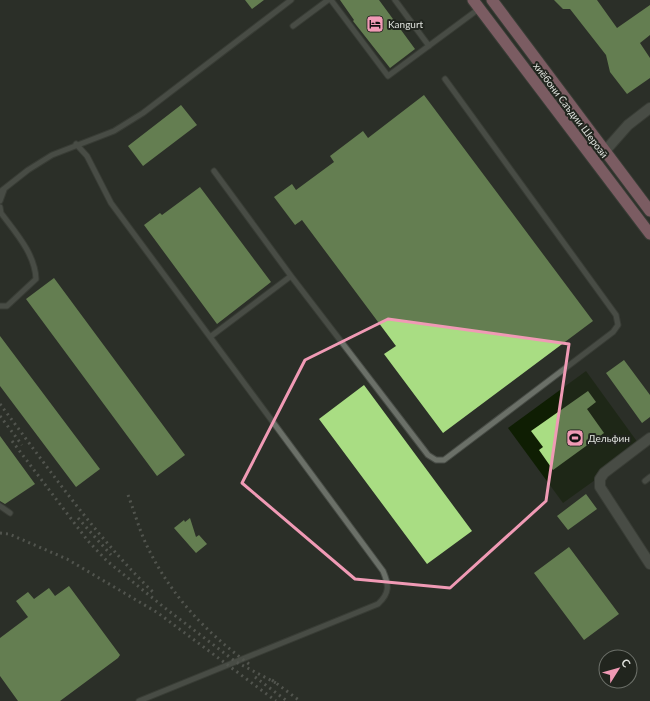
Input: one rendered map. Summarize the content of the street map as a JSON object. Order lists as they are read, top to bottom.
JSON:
{
  "streets": {
    "highway": ["хиёбони Саъдии Шерозӣ"]
  },
  "places": {
    "hotel": ["Kangurt"],
    "sports": ["Дельфин"]
  },
  "north": "top right"
}
